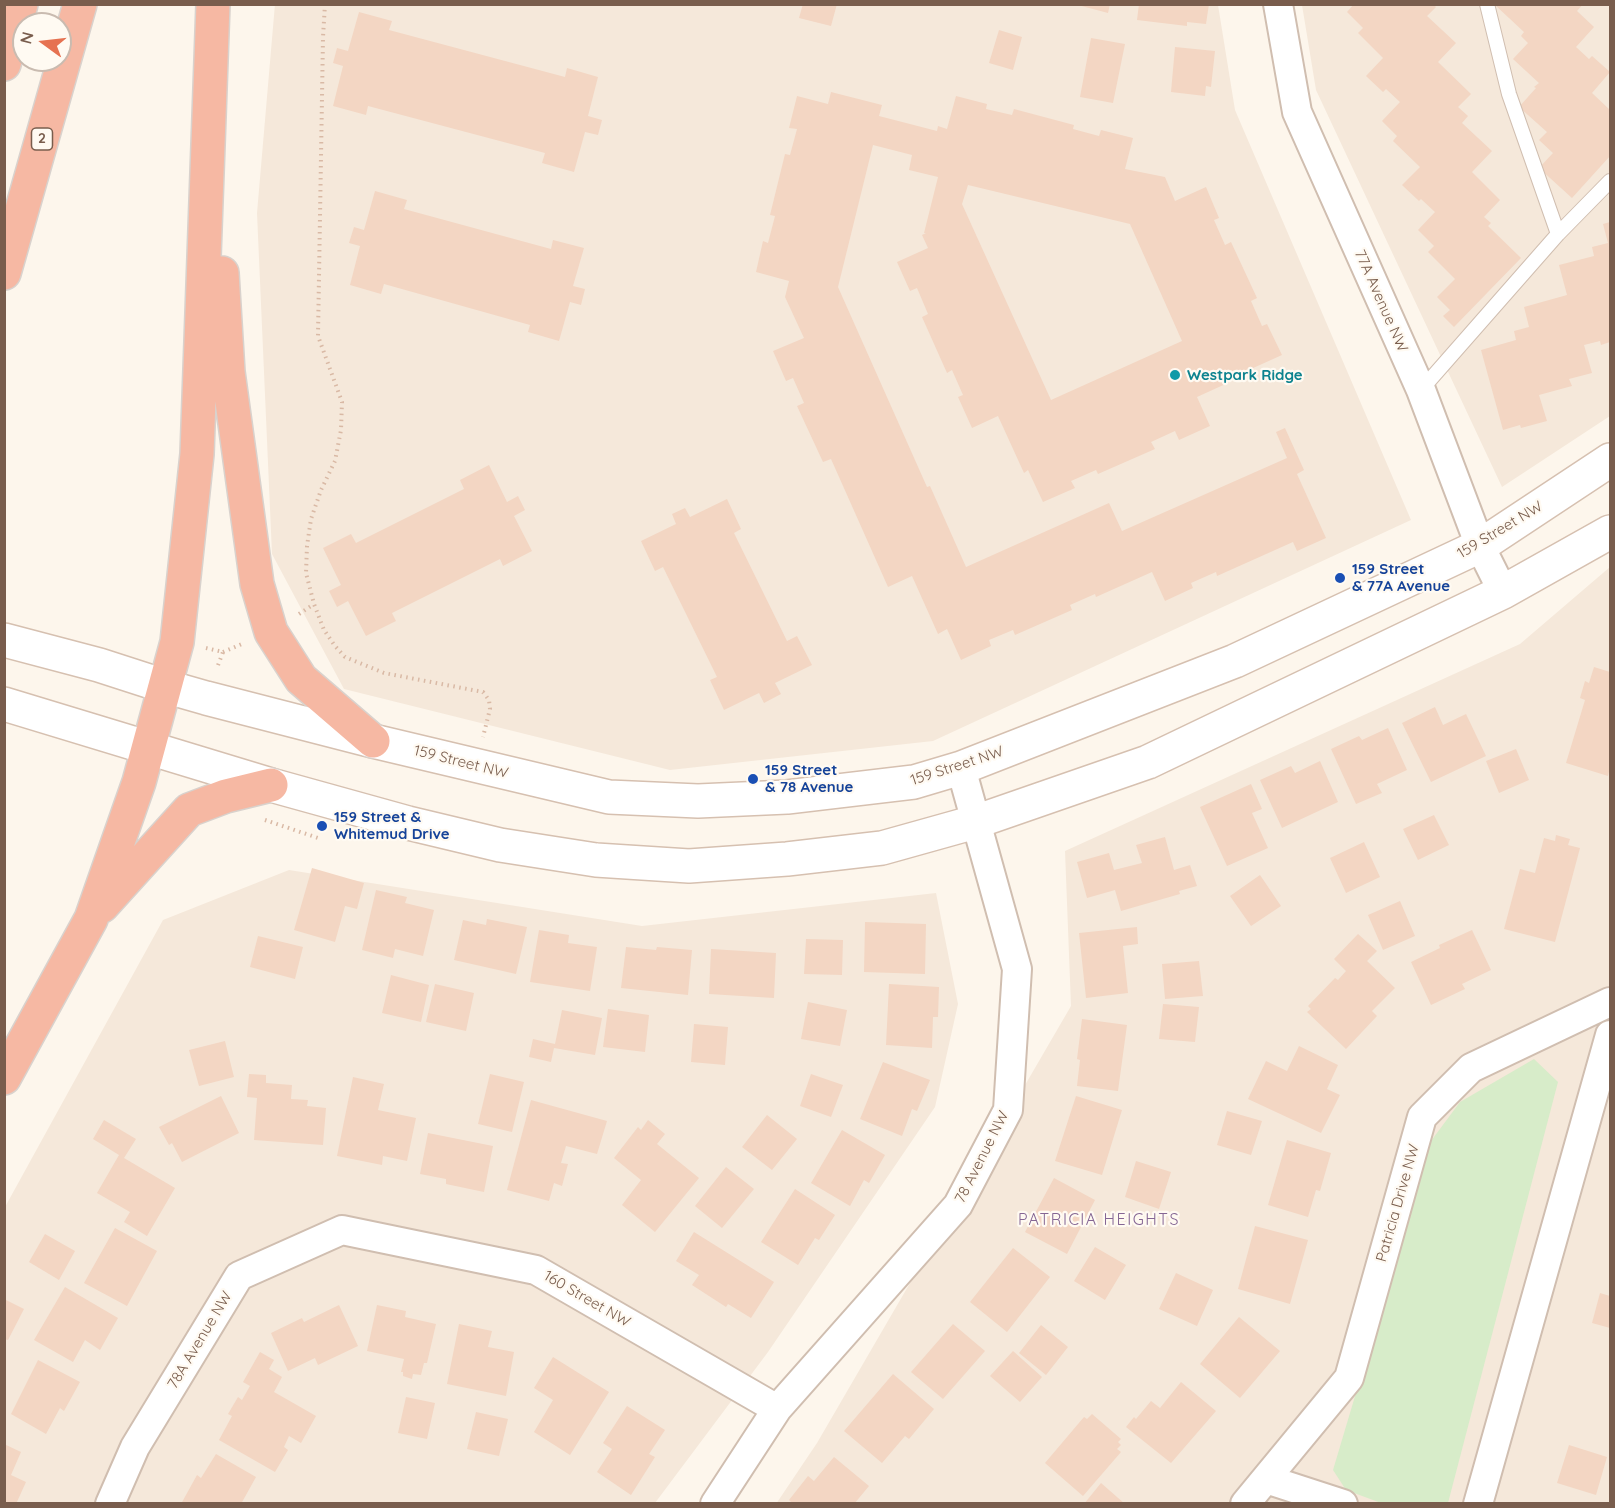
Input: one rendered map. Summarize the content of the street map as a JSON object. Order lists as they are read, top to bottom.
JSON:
{
  "streets": {
    "highway": ["2"],
    "street": [
      "77A Avenue NW",
      "159 Street NW",
      "78 Avenue NW",
      "Patricia Drive NW",
      "160 Street NW",
      "78A Avenue NW"
    ]
  },
  "crossings": [
    ["77A Avenue NW", "159 Street NW"],
    ["159 Street NW", "78 Avenue NW"],
    ["78 Avenue NW", "160 Street NW"],
    ["160 Street NW", "78A Avenue NW"]
  ],
  "districts": ["PATRICIA HEIGHTS"],
  "places": [
    "Westpark Ridge",
    "159 Street & 77A Avenue",
    "159 Street & 78 Avenue",
    "159 Street & Whitemud Drive"
  ],
  "north": "left"
}
